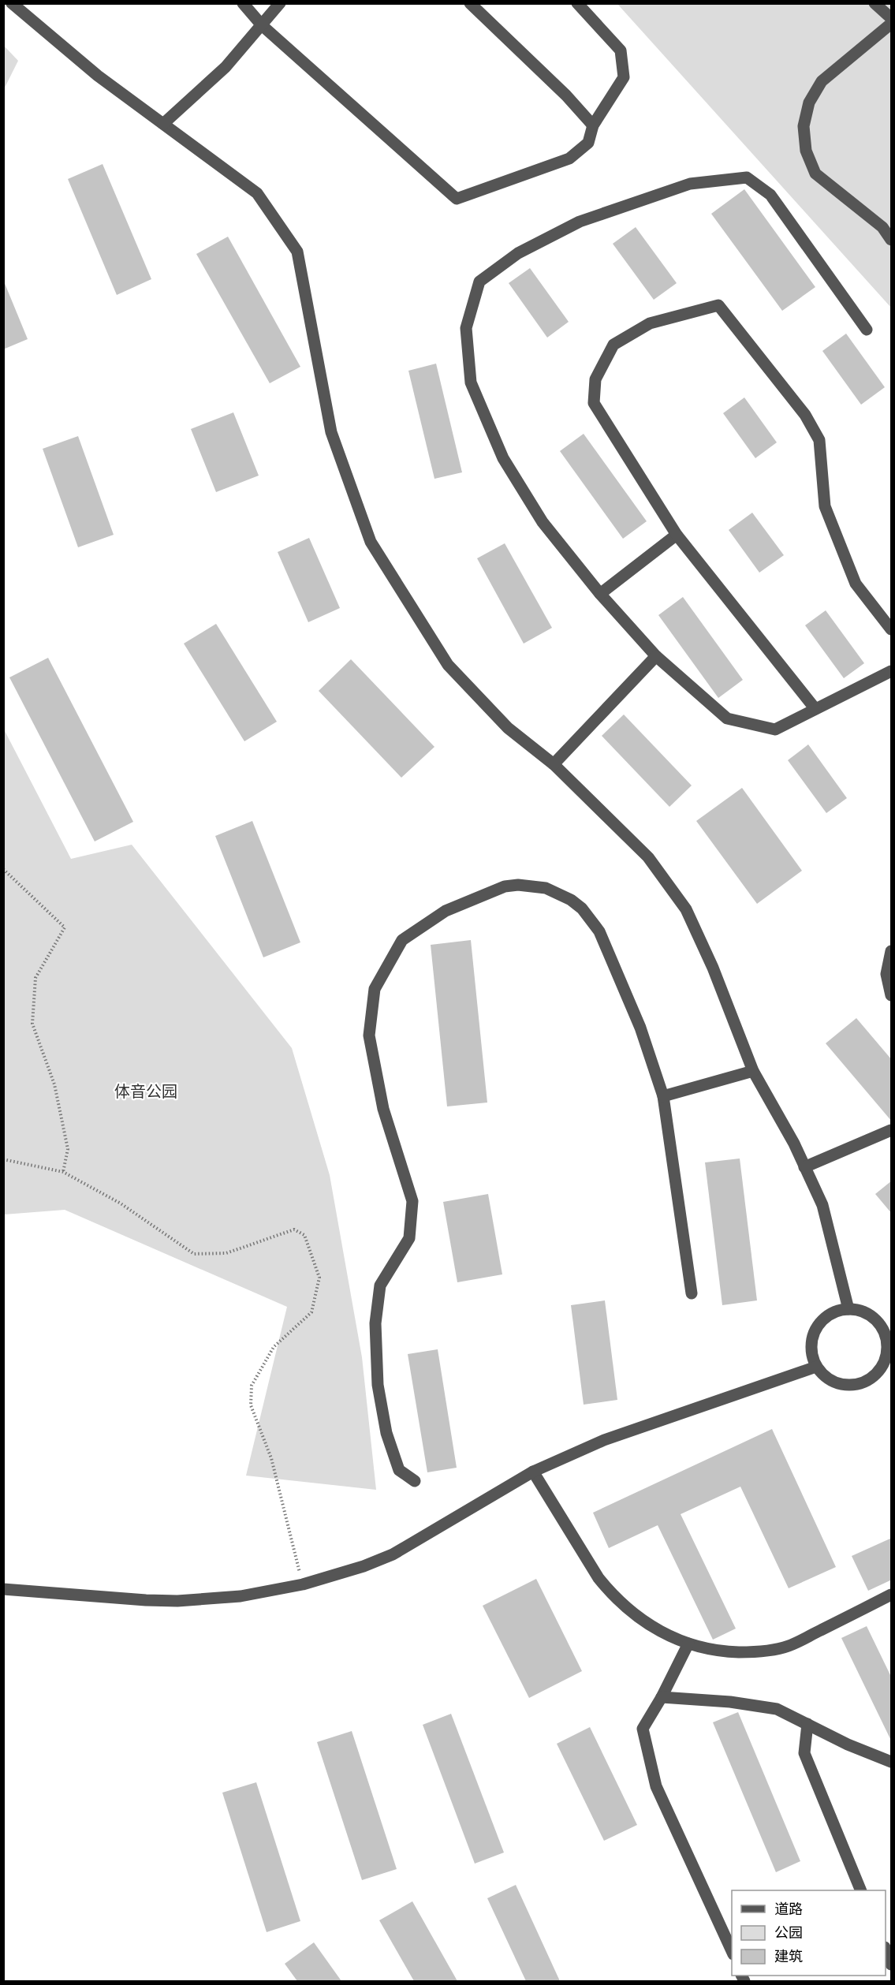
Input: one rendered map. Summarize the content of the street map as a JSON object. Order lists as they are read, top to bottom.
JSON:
{
  "parks": ["体音公园"],
  "legend": ["道路", "公园", "建筑"]
}
